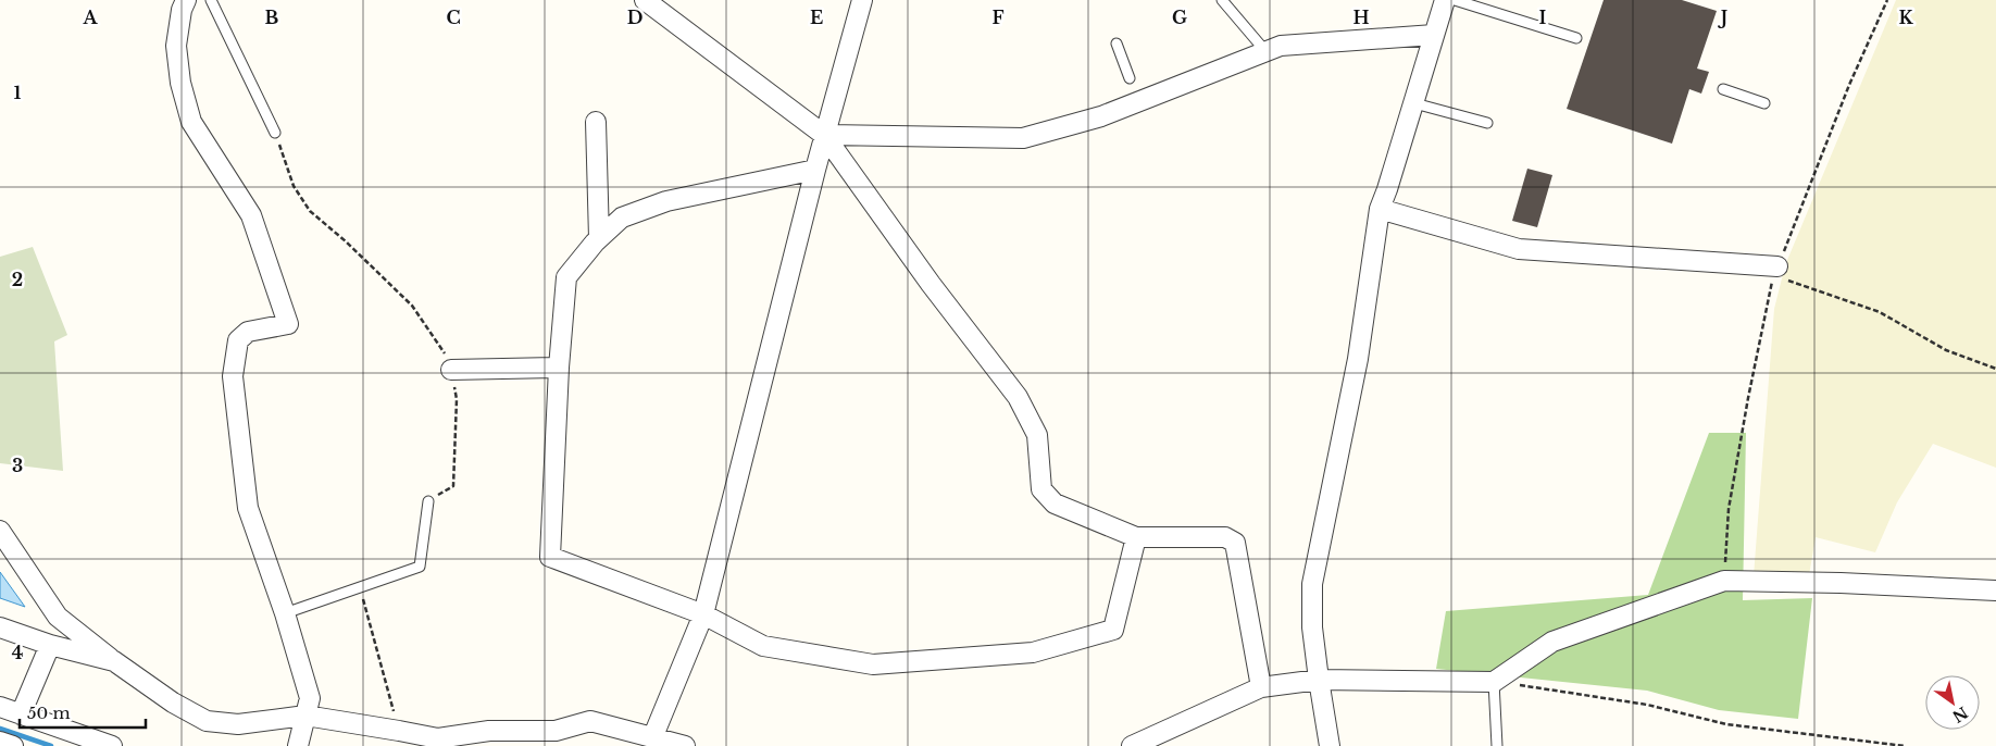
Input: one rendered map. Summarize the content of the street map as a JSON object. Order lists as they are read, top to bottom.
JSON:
{
  "scale_bar": "50 m",
  "north": "bottom right",
  "grid": {
    "columns": [
      "A",
      "B",
      "C",
      "D",
      "E",
      "F",
      "G",
      "H",
      "I",
      "J",
      "K"
    ],
    "rows": [
      "1",
      "2",
      "3",
      "4"
    ]
  }
}
